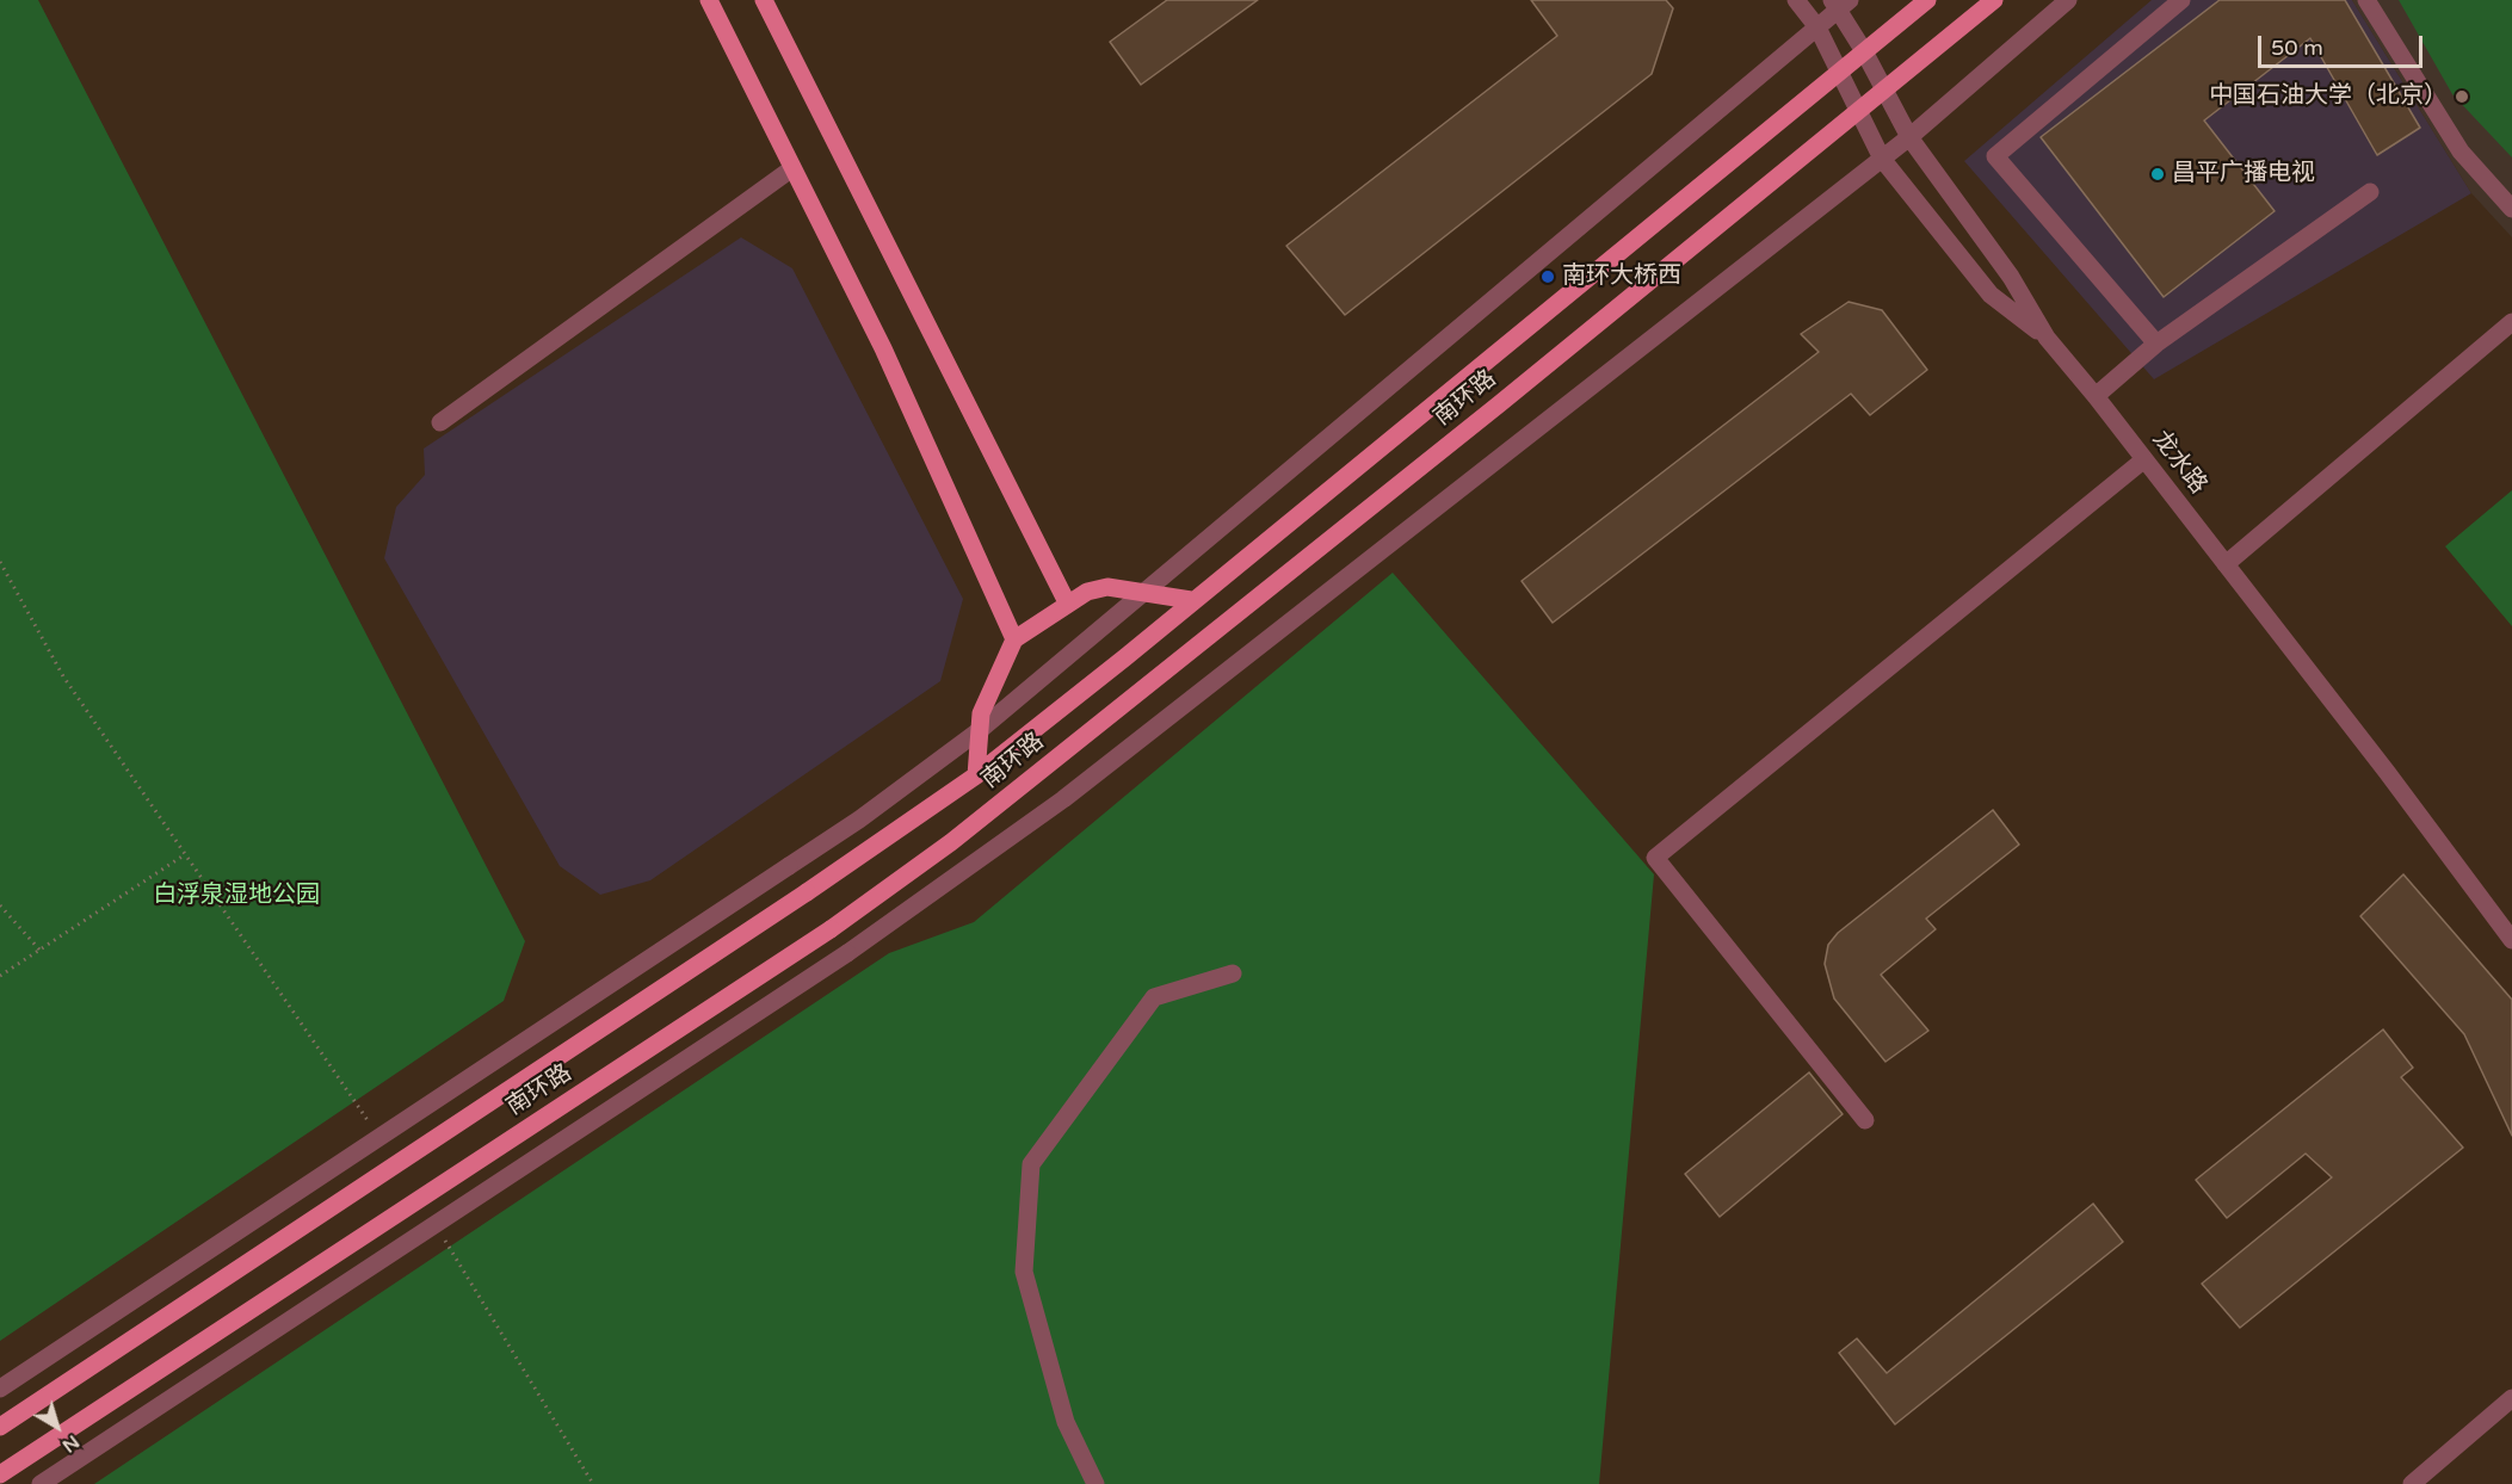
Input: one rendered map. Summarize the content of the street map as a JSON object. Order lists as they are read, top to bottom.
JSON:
{
  "streets": {
    "main road": ["南环路"],
    "street": ["龙水路"]
  },
  "crossings": [
    ["南环路", "龙水路"]
  ],
  "parks": ["白浮泉湿地公园"],
  "places": ["中国石油大学（北京）", "昌平广播电视", "南环大桥西"],
  "scale_bar": "50 m",
  "north": "bottom right"
}
